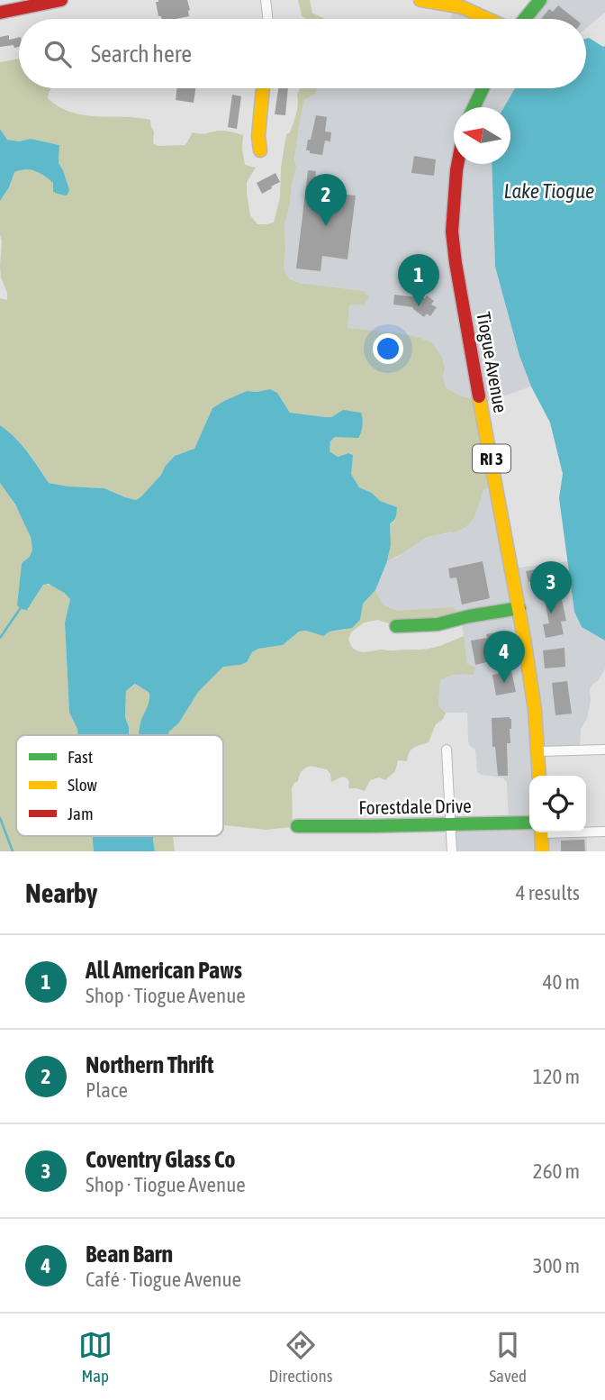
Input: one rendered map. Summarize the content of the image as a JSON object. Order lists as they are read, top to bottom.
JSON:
{
  "streets": {
    "main road": ["Tiogue Avenue", "RI 3", "Forestdale Drive"]
  },
  "water": ["Lake Tiogue"],
  "legend": ["Fast", "Slow", "Jam"],
  "north": "left",
  "page": {
    "search": "Search here",
    "pins": [
      "2",
      "1",
      "3",
      "4"
    ],
    "heading": ["Nearby", "4 results"],
    "list": [
      {
        "mark": "1",
        "name": "All American Paws",
        "note": "Shop · Tiogue Avenue",
        "value": "40 m"
      },
      {
        "mark": "2",
        "name": "Northern Thrift",
        "note": "Place",
        "value": "120 m"
      },
      {
        "mark": "3",
        "name": "Coventry Glass Co",
        "note": "Shop · Tiogue Avenue",
        "value": "260 m"
      },
      {
        "mark": "4",
        "name": "Bean Barn",
        "note": "Café · Tiogue Avenue",
        "value": "300 m"
      }
    ],
    "nav": ["Map", "Directions", "Saved"]
  }
}
